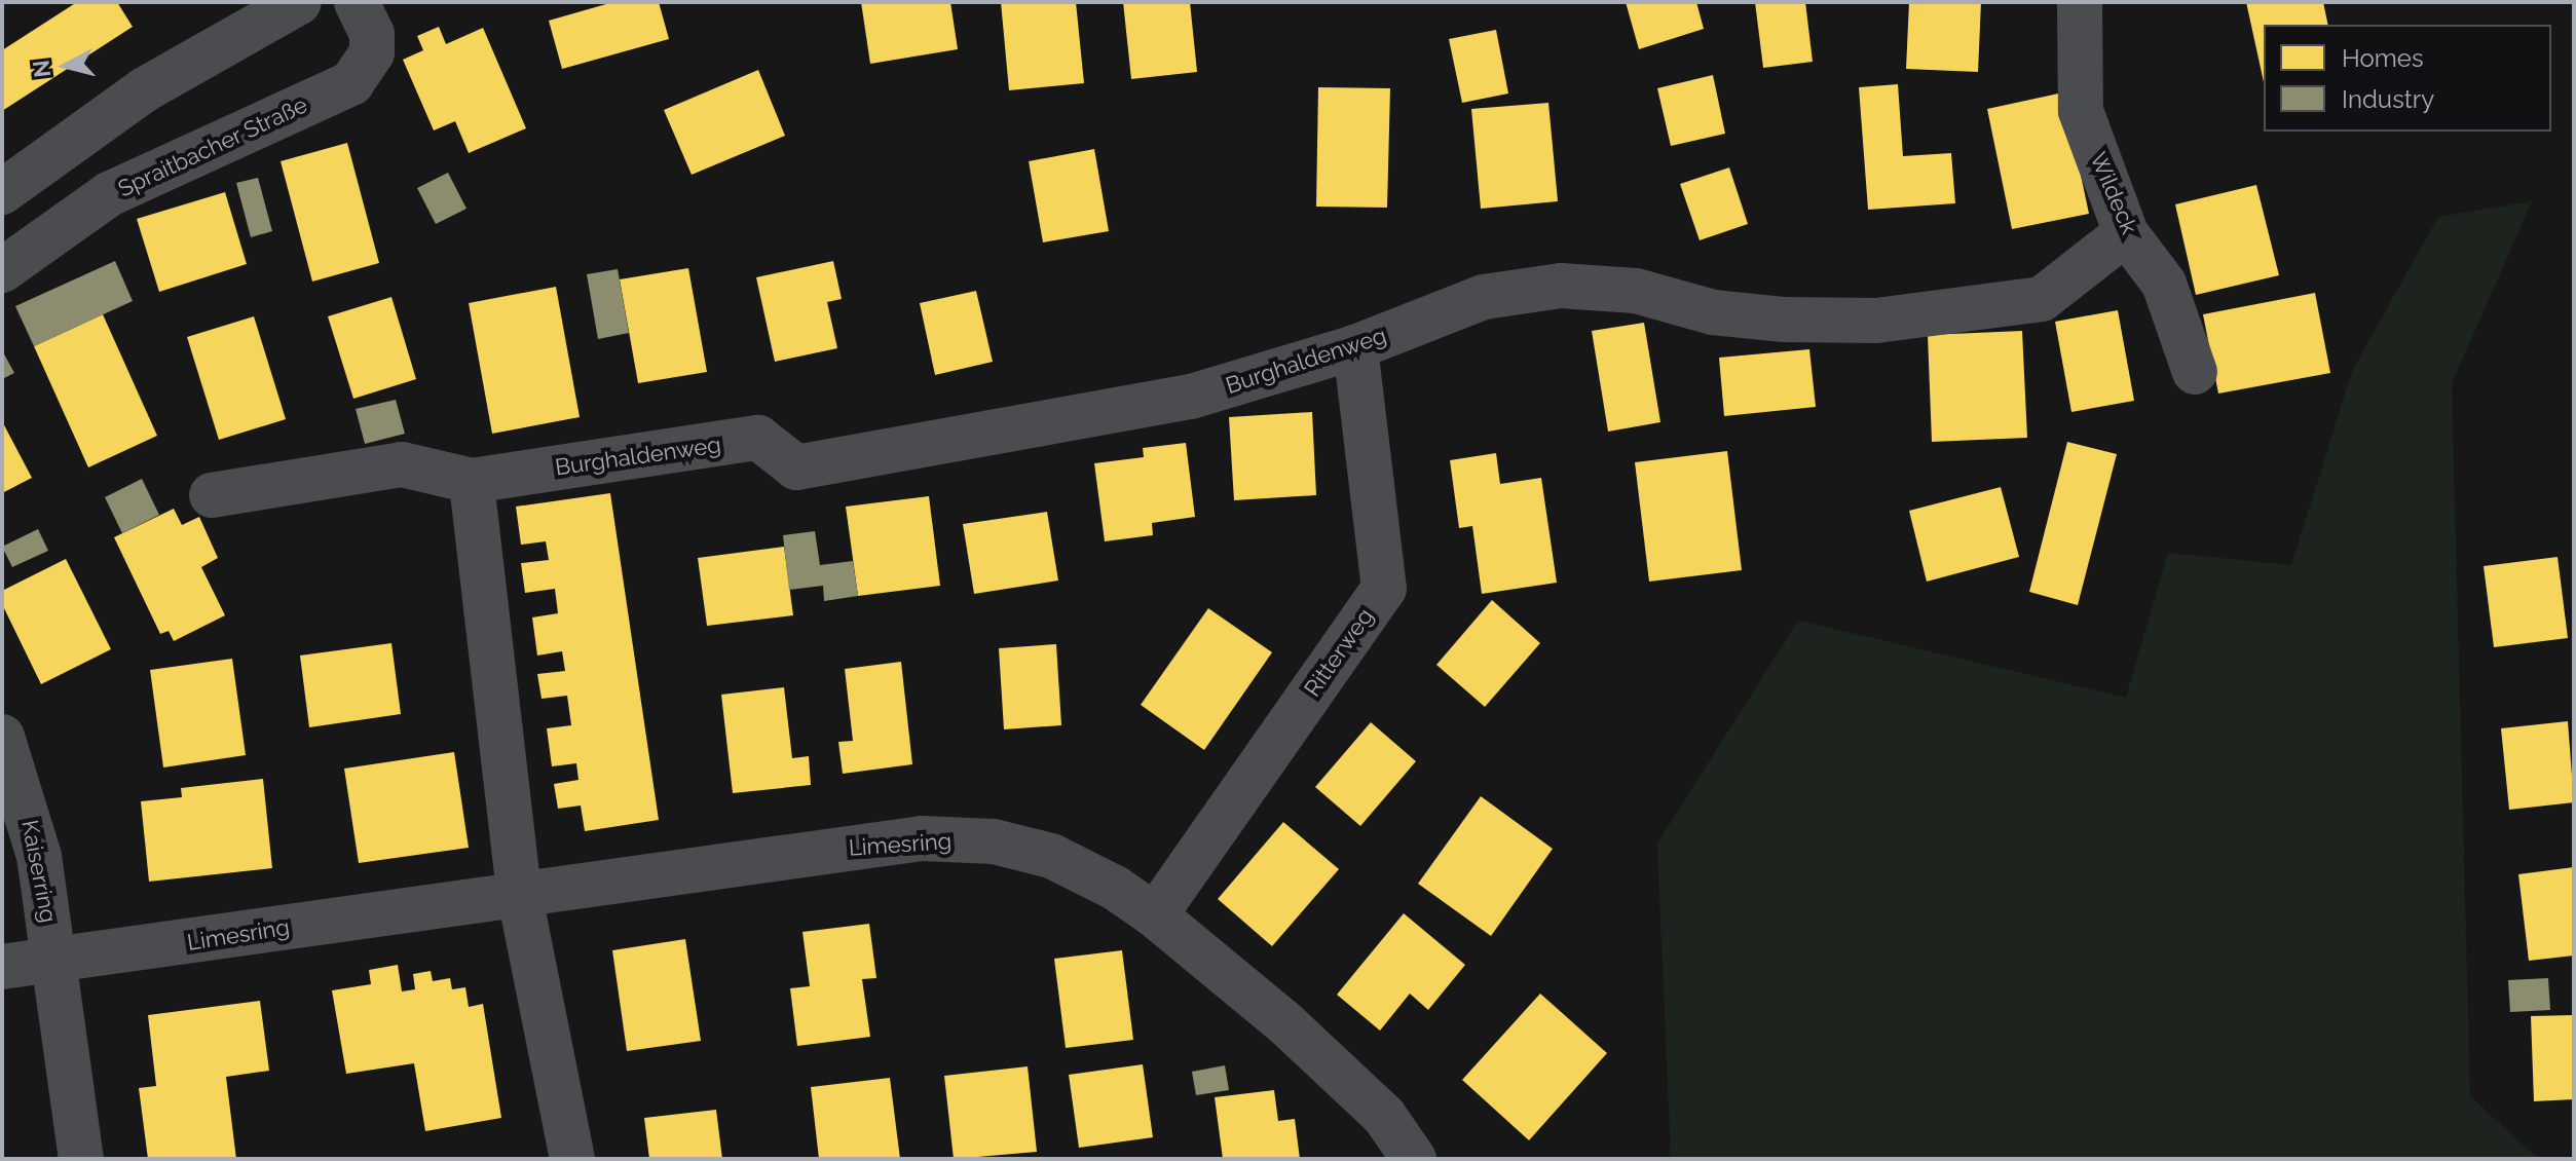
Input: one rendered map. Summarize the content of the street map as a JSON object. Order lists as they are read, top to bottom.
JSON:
{
  "streets": {
    "street": [
      "Spraitbacher Straße",
      "Wildeck",
      "Burghaldenweg",
      "Ritterweg",
      "Limesring",
      "Kaiserring"
    ]
  },
  "crossings": [
    ["Wildeck", "Burghaldenweg"],
    ["Burghaldenweg", "Ritterweg"],
    ["Ritterweg", "Limesring"],
    ["Limesring", "Kaiserring"]
  ],
  "legend": ["Homes", "Industry"],
  "north": "left"
}
